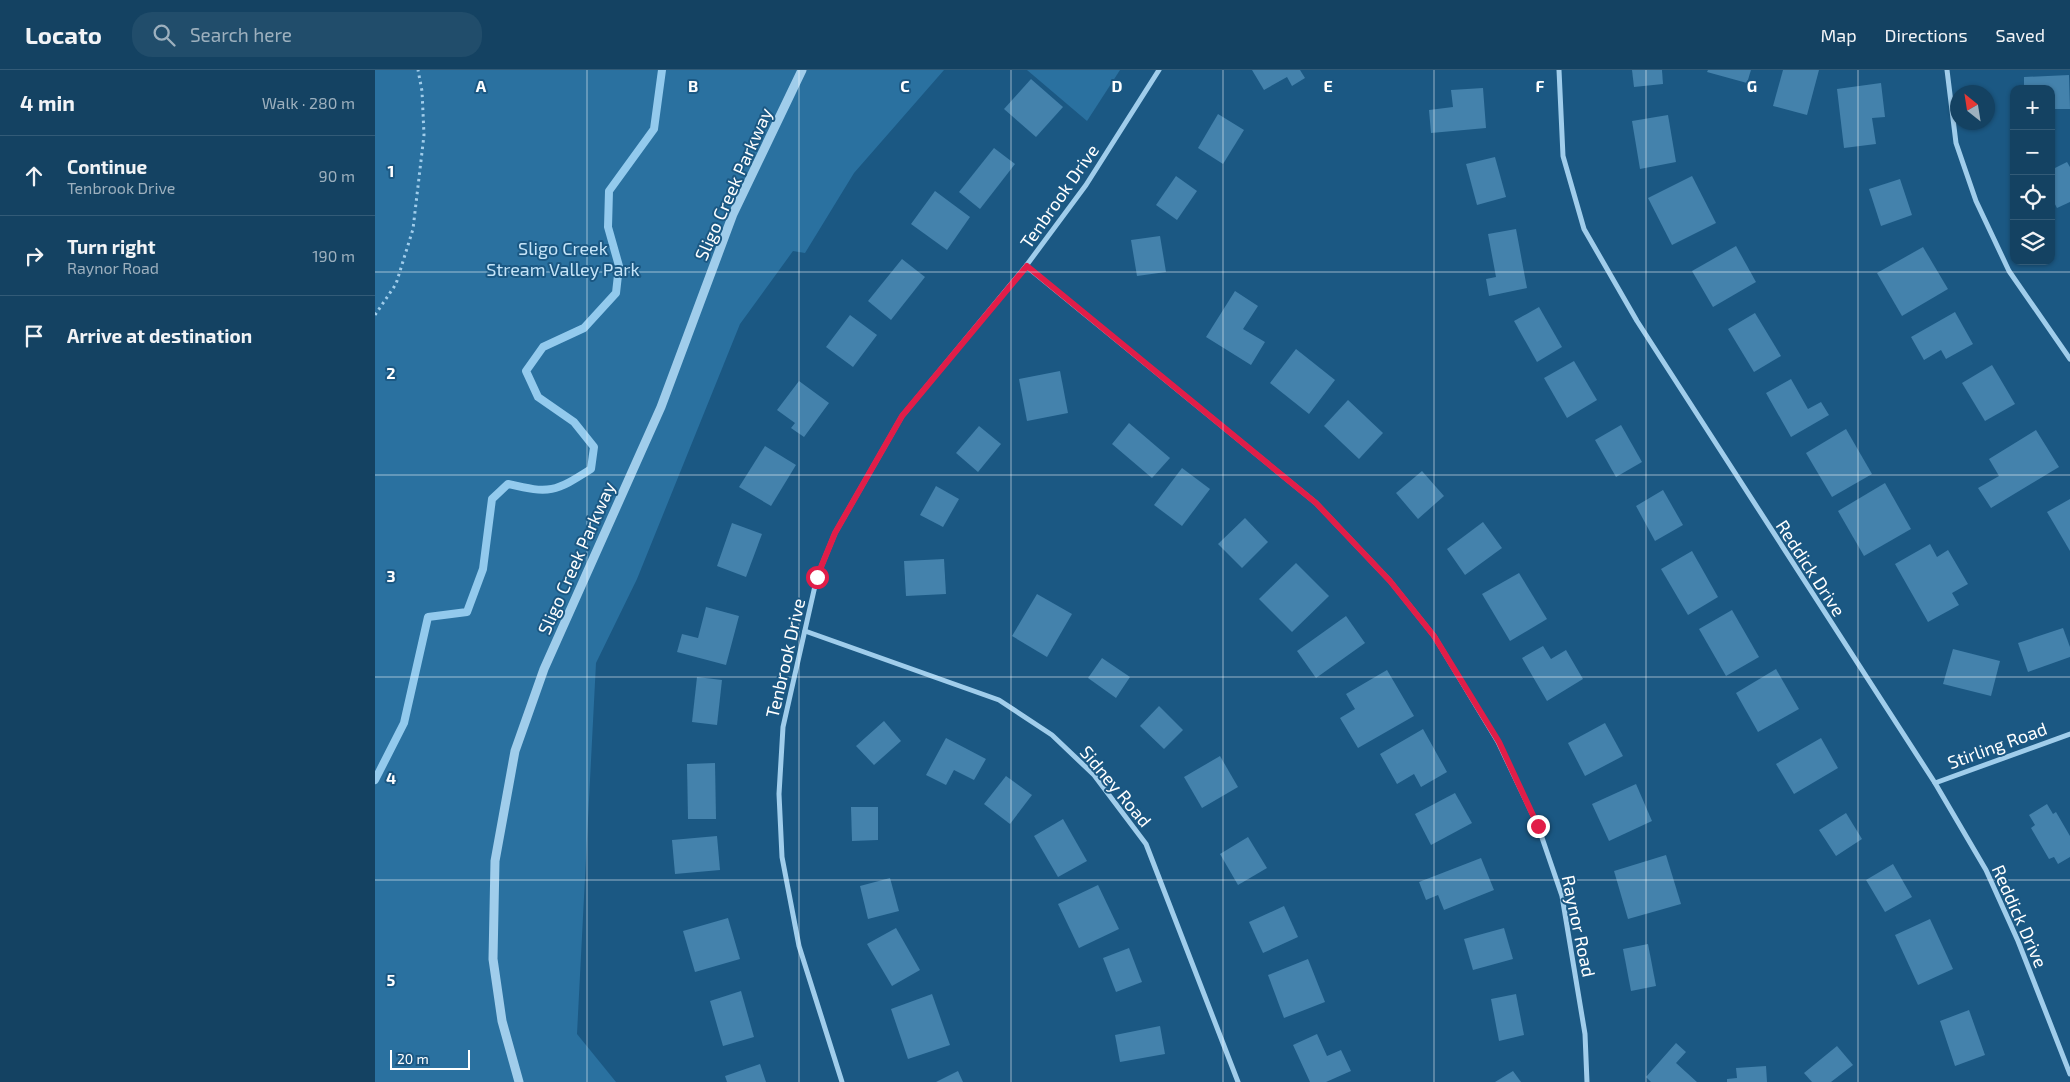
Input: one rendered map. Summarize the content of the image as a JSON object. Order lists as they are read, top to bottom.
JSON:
{
  "streets": {
    "street": [
      "Sligo Creek Parkway",
      "Tenbrook Drive",
      "Reddick Drive",
      "Stirling Road",
      "Sidney Road",
      "Raynor Road"
    ]
  },
  "crossings": [
    ["Tenbrook Drive", "Sidney Road"],
    ["Tenbrook Drive", "Raynor Road"],
    ["Reddick Drive", "Stirling Road"]
  ],
  "parks": ["Sligo Creek Stream Valley Park"],
  "scale_bar": "20 m",
  "north": "top left",
  "page": {
    "header": "Locato",
    "search": "Search here",
    "nav": ["Map", "Directions", "Saved"],
    "heading": ["4 min", "Walk · 280 m"],
    "map_buttons": ["+", "−"],
    "list": [
      ["Continue", "Tenbrook Drive", "90 m"],
      ["Turn right", "Raynor Road", "190 m"],
      "Arrive at destination"
    ],
    "scale": "20 m"
  },
  "grid": {
    "columns": [
      "A",
      "B",
      "C",
      "D",
      "E",
      "F",
      "G"
    ],
    "rows": [
      "1",
      "2",
      "3",
      "4",
      "5"
    ]
  }
}
